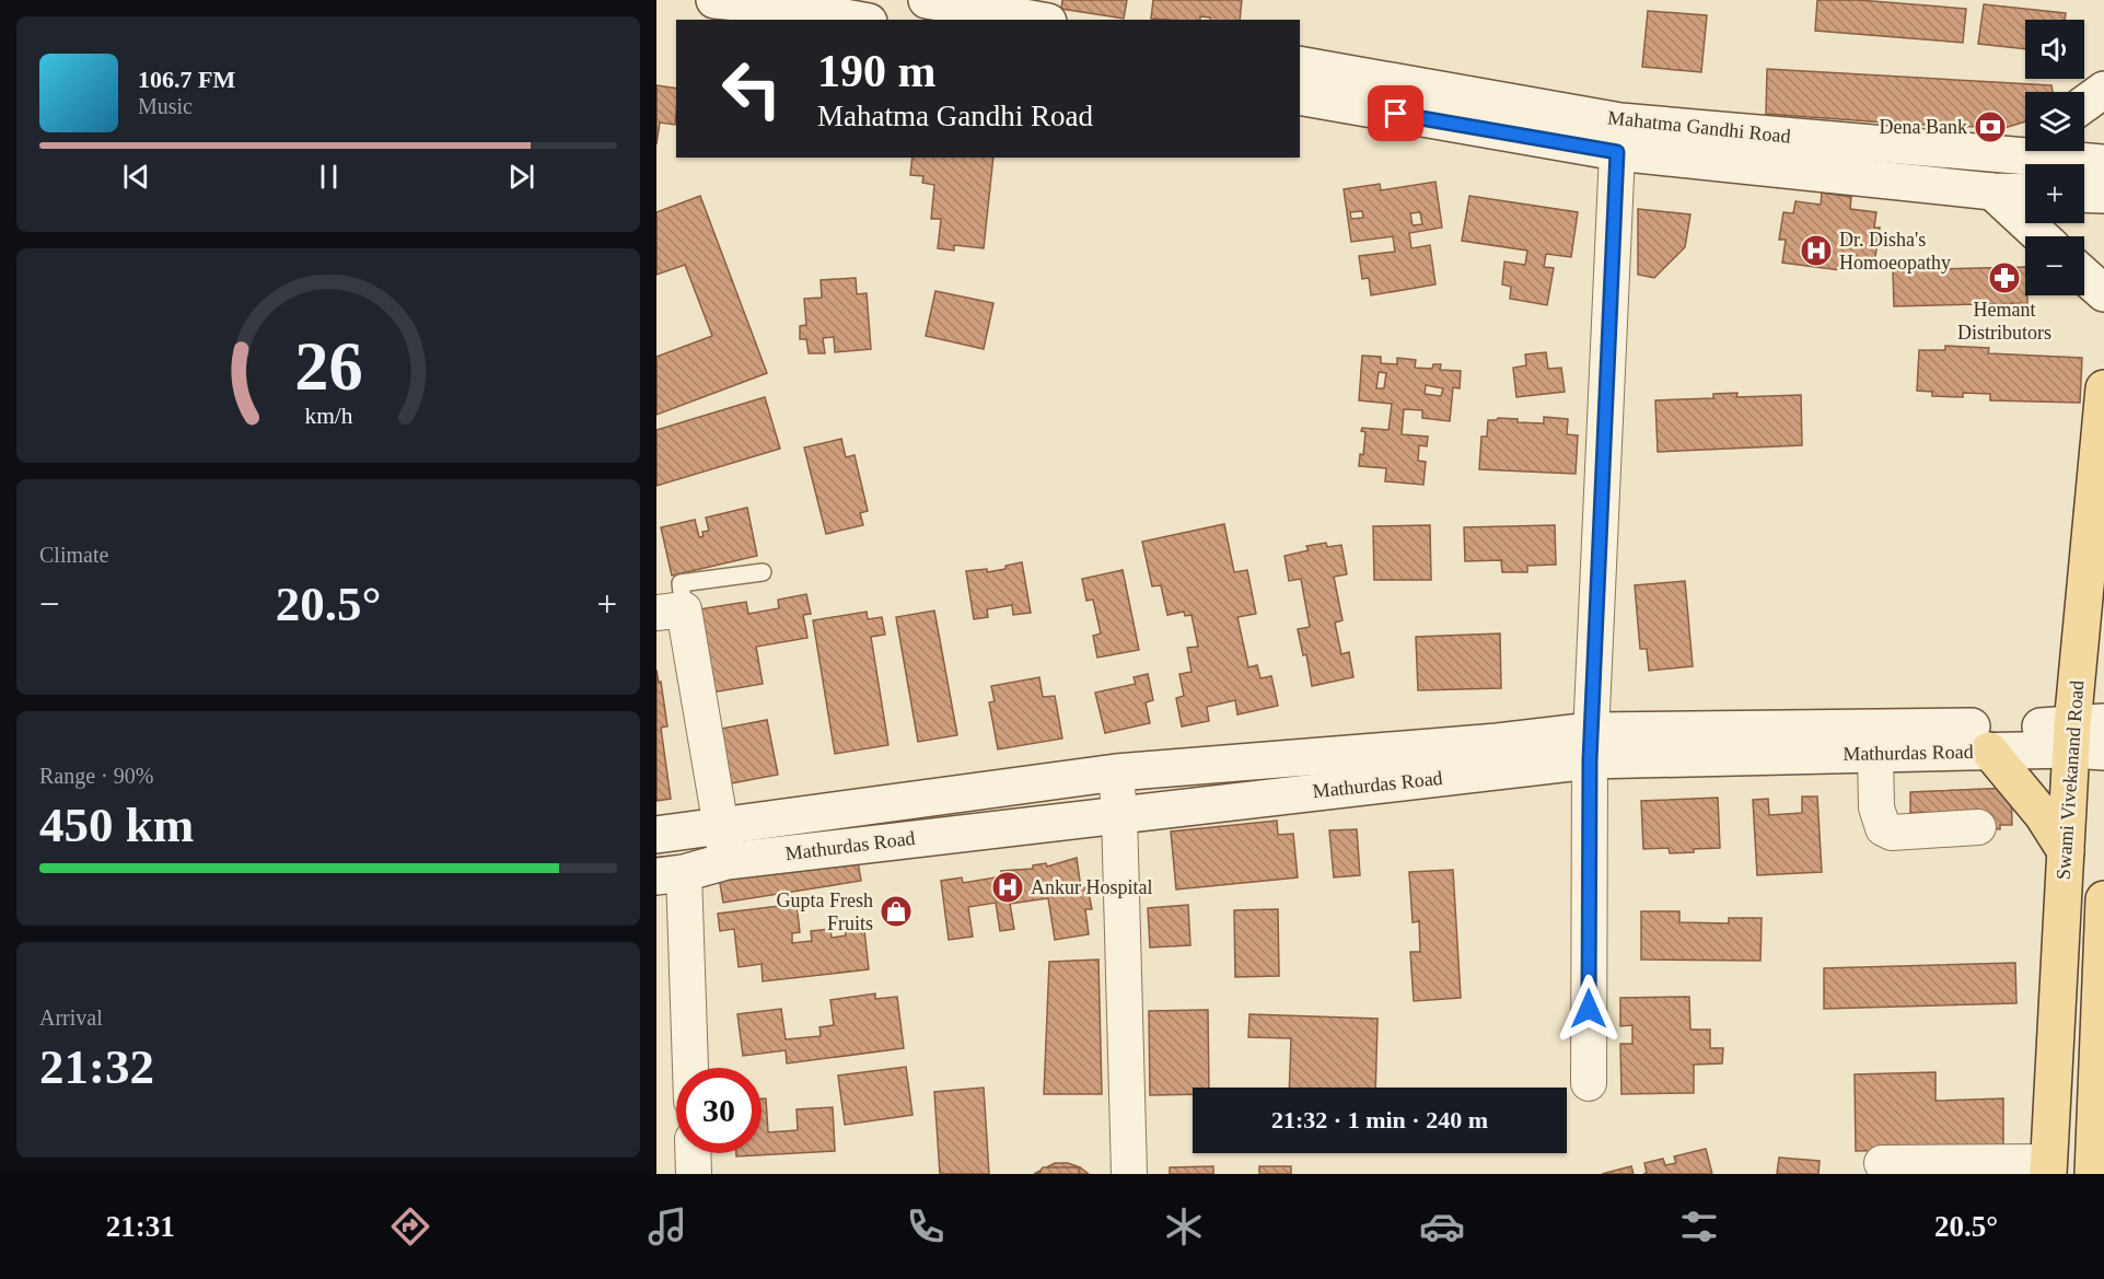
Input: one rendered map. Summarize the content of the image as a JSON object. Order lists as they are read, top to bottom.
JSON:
{
  "streets": {
    "main road": ["Swami Vivekanand Road"],
    "street": ["Mahatma Gandhi Road", "Mathurdas Road"]
  },
  "crossings": [
    ["Mathurdas Road", "Swami Vivekanand Road"]
  ],
  "places": {
    "bank": ["Dena Bank"],
    "hospital": ["Dr. Disha's Homoeopathy", "Ankur Hospital"],
    "pharmacy": ["Hemant Distributors"],
    "shop": ["Gupta Fresh Fruits"]
  },
  "page": {
    "map_buttons": ["+", "−"],
    "turn": ["190 m", "Mahatma Gandhi Road"],
    "song": ["106.7 FM", "Music"],
    "tile": [
      "Climate",
      ["Range · 90%", "450 km"],
      ["Arrival", "21:32"]
    ],
    "heat": ["−", "20.5°", "+"],
    "limit": "30",
    "trip": "21:32 · 1 min · 240 m",
    "tabs": ["21:31", "20.5°"],
    "gauge": ["26", "km/h"]
  }
}
